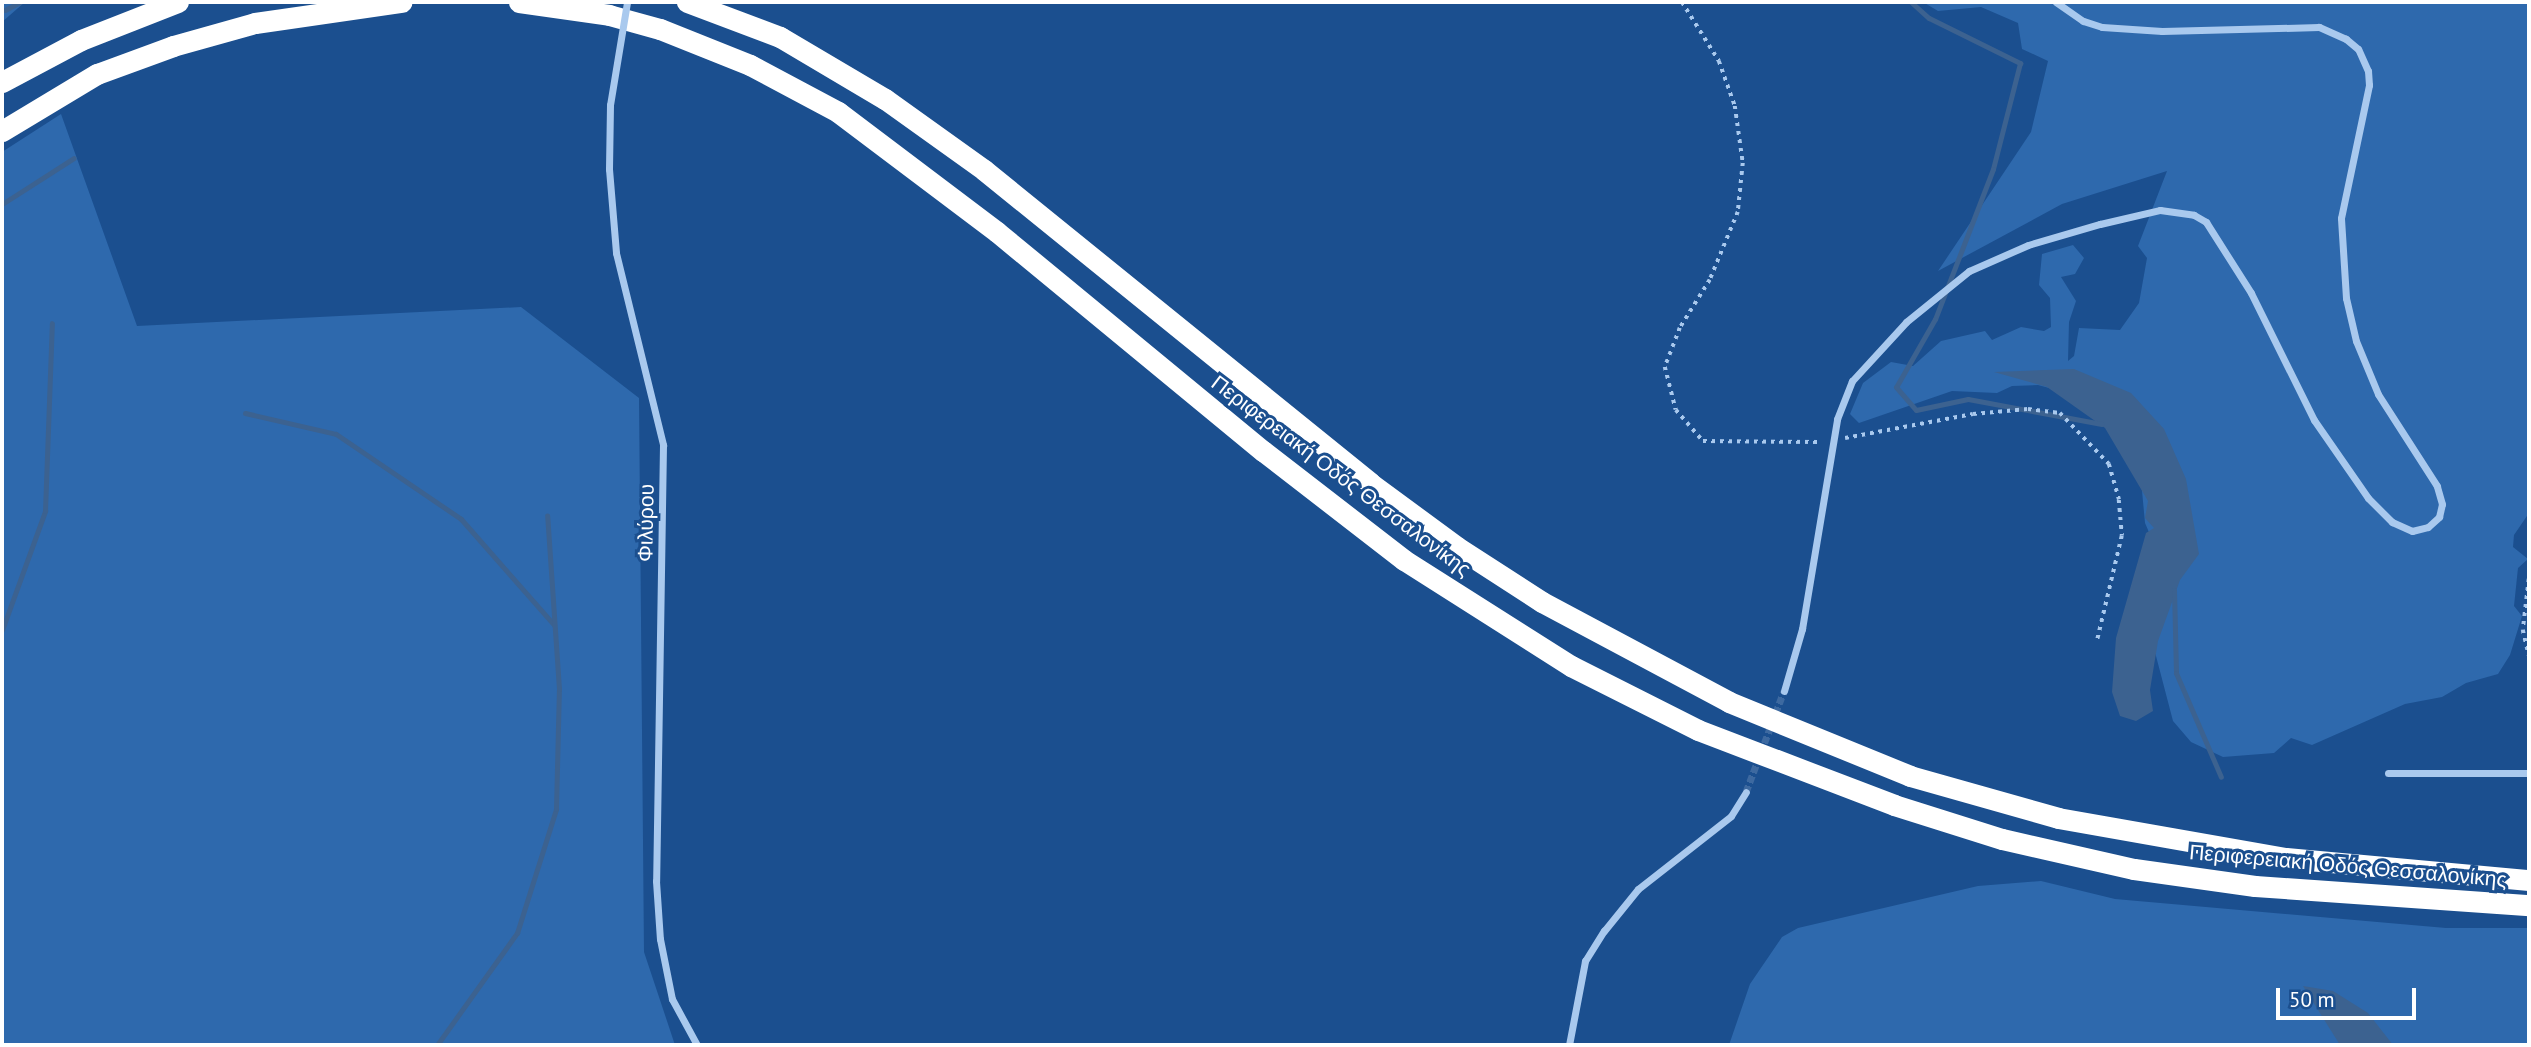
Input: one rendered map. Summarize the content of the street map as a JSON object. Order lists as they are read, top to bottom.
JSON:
{
  "streets": {
    "highway": ["Περιφερειακή Οδός Θεσσαλονίκης"],
    "street": ["Φιλύρου"]
  },
  "scale_bar": "50 m"
}
